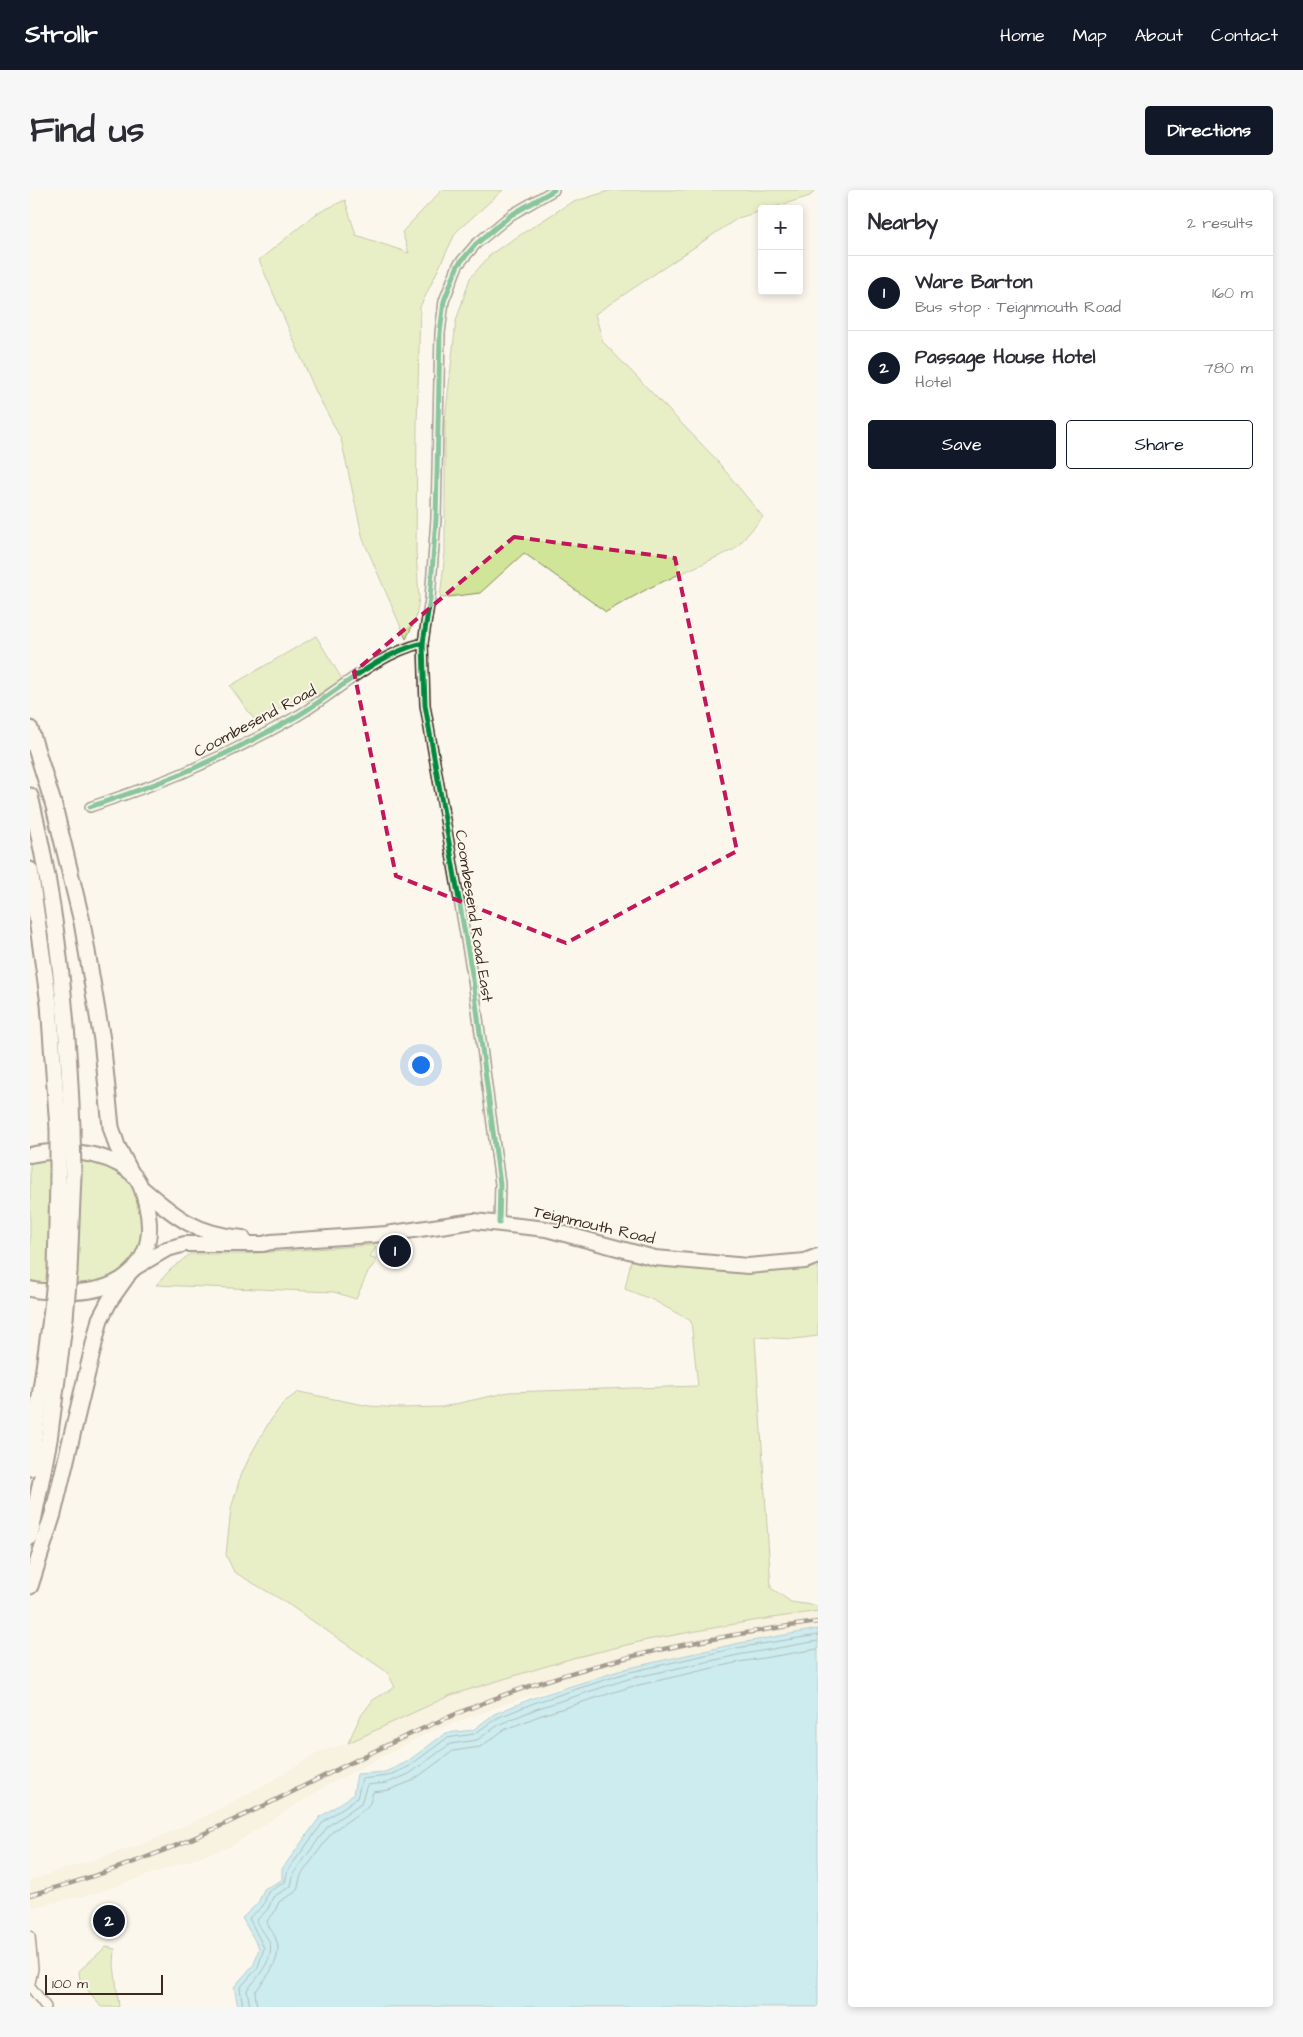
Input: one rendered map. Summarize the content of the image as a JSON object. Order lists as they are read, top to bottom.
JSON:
{
  "streets": {
    "main road": ["Teignmouth Road"],
    "street": ["Coombesend Road", "Coombesend Road East"]
  },
  "crossings": [
    ["Coombesend Road", "Coombesend Road East"],
    ["Coombesend Road East", "Teignmouth Road"]
  ],
  "scale_bar": "100 m",
  "page": {
    "header": "Strollr",
    "nav": [
      "Home",
      "Map",
      "About",
      "Contact"
    ],
    "title": "Find us",
    "buttons": [
      "Directions",
      ["Save", "Share"]
    ],
    "heading": ["Nearby", "2 results"],
    "map_buttons": ["+", "−"],
    "list": [
      {
        "mark": "1",
        "name": "Ware Barton",
        "note": "Bus stop · Teignmouth Road",
        "value": "160 m"
      },
      {
        "mark": "2",
        "name": "Passage House Hotel",
        "note": "Hotel",
        "value": "780 m"
      }
    ],
    "pins": ["1", "2"],
    "scale": "100 m"
  }
}
